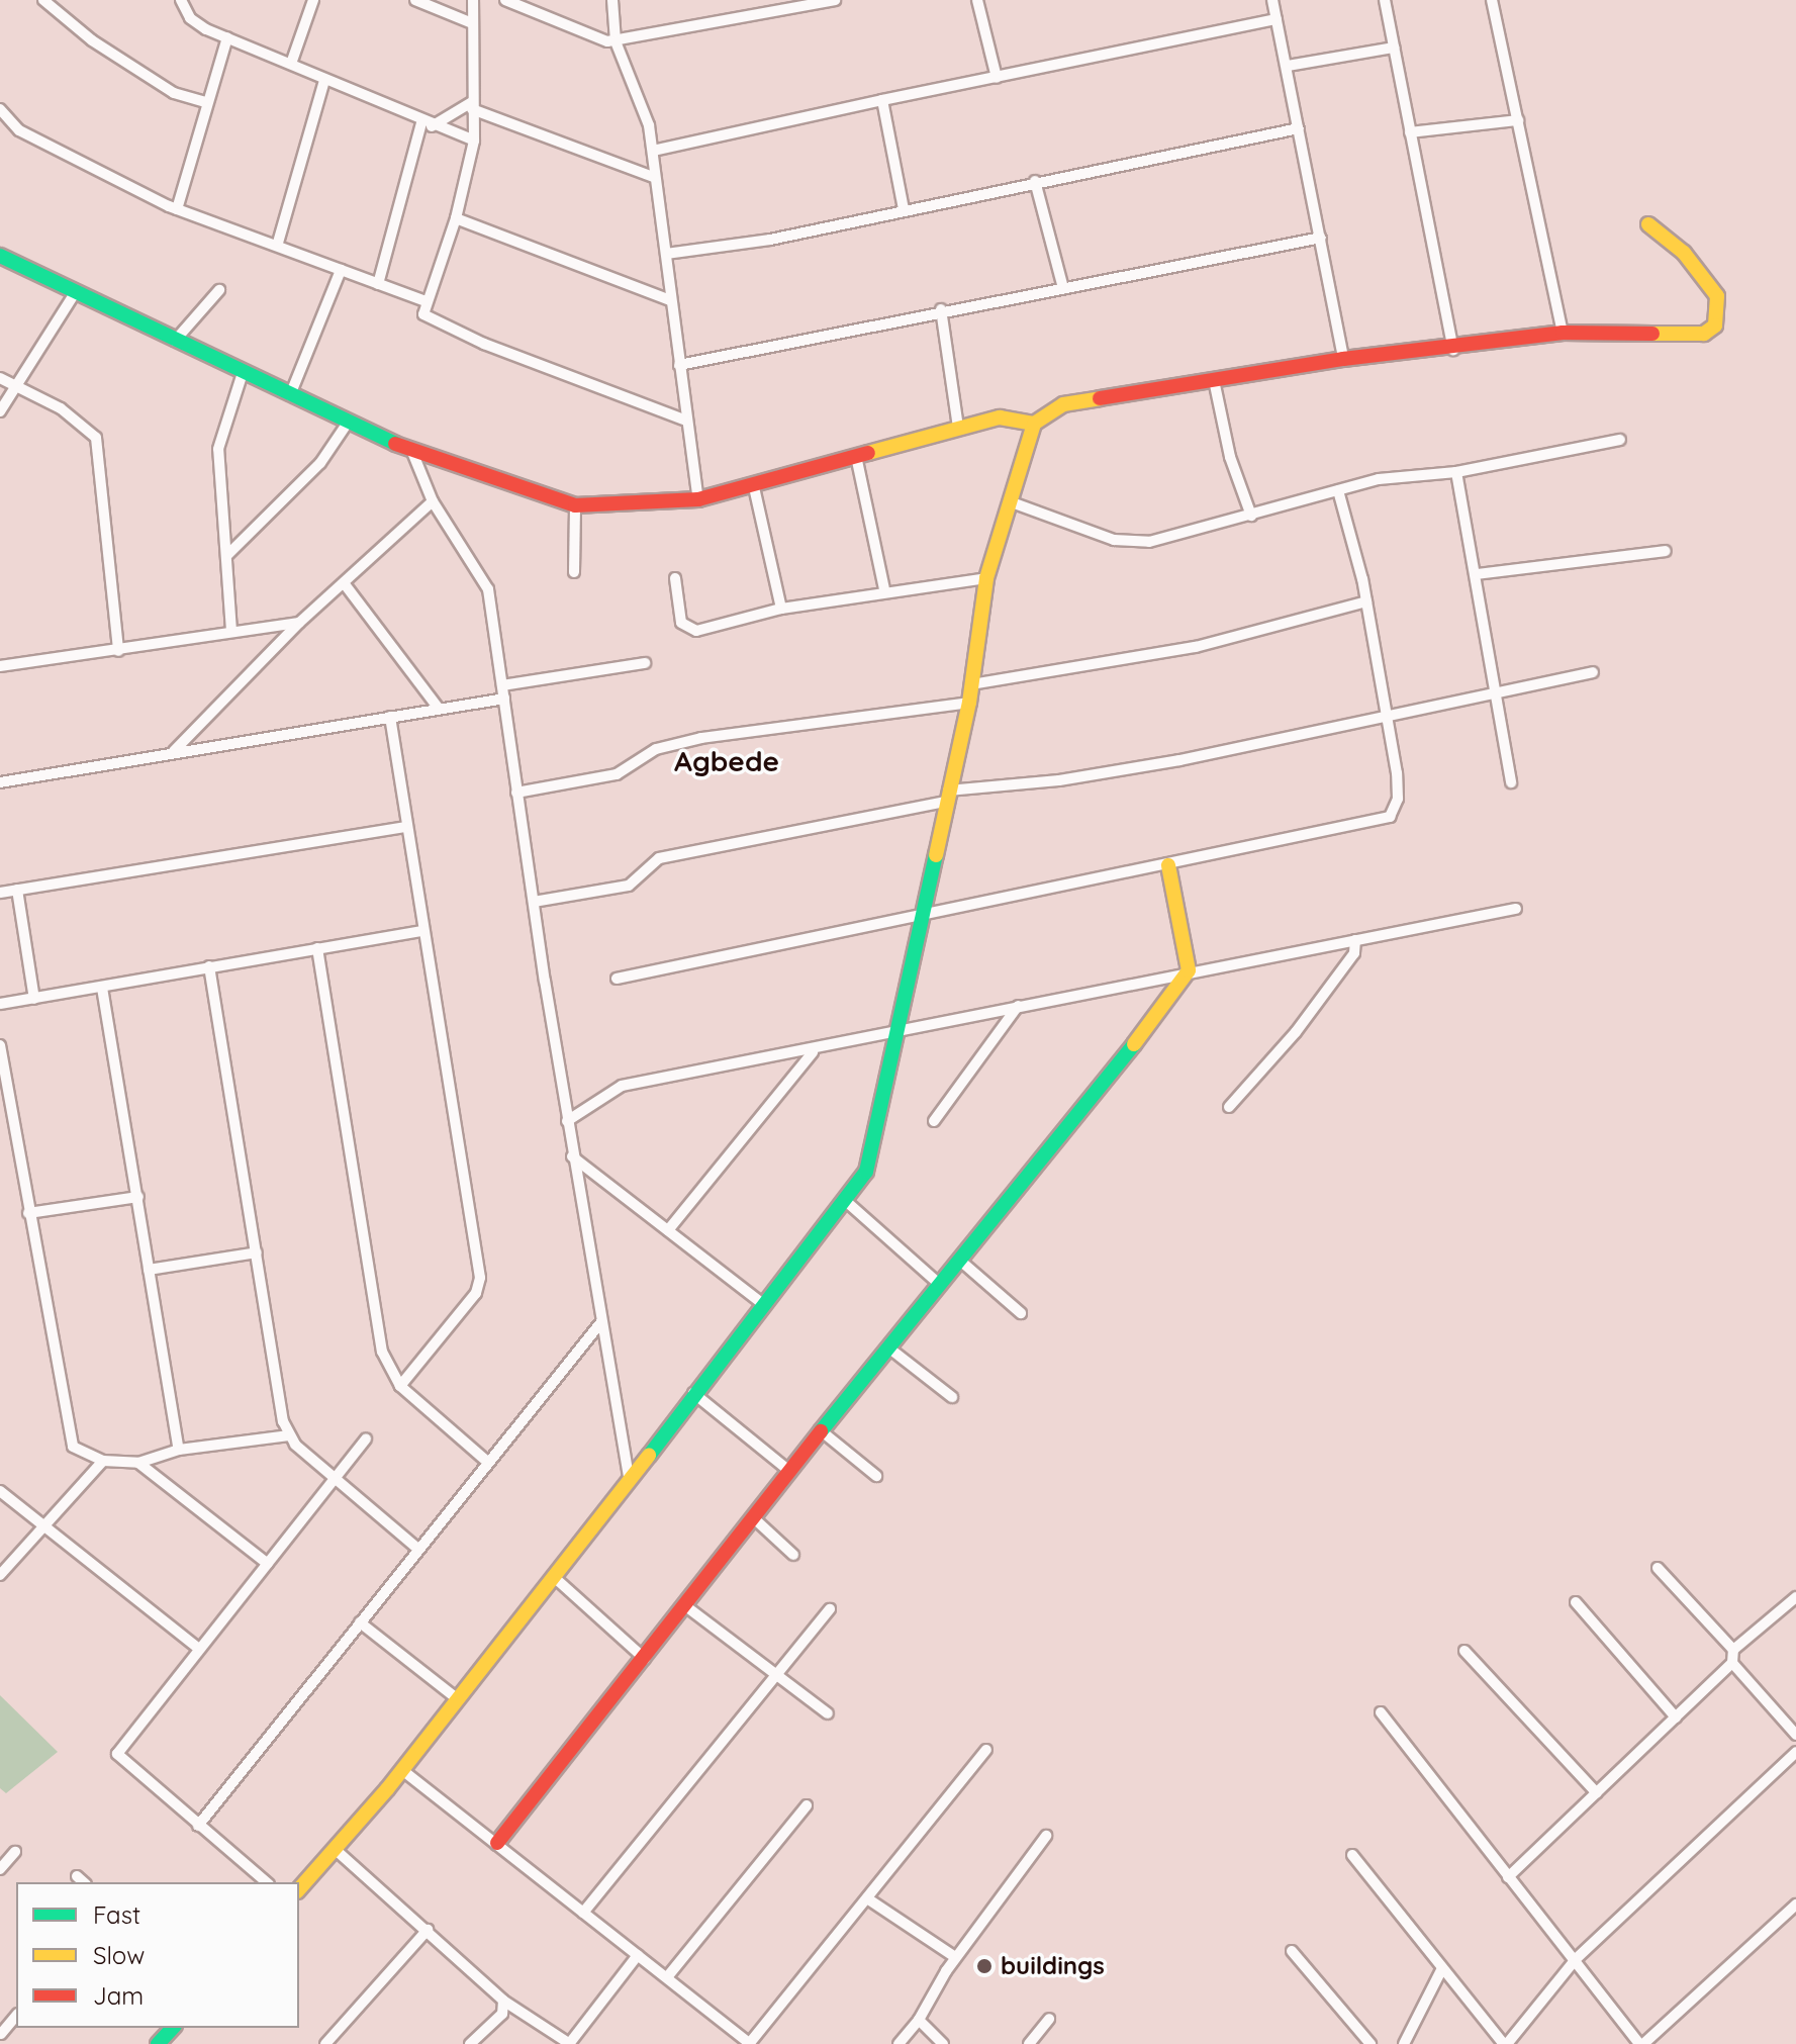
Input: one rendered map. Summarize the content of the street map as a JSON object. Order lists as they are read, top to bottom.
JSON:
{
  "districts": ["Agbede"],
  "places": ["buildings"],
  "legend": ["Fast", "Slow", "Jam"]
}
